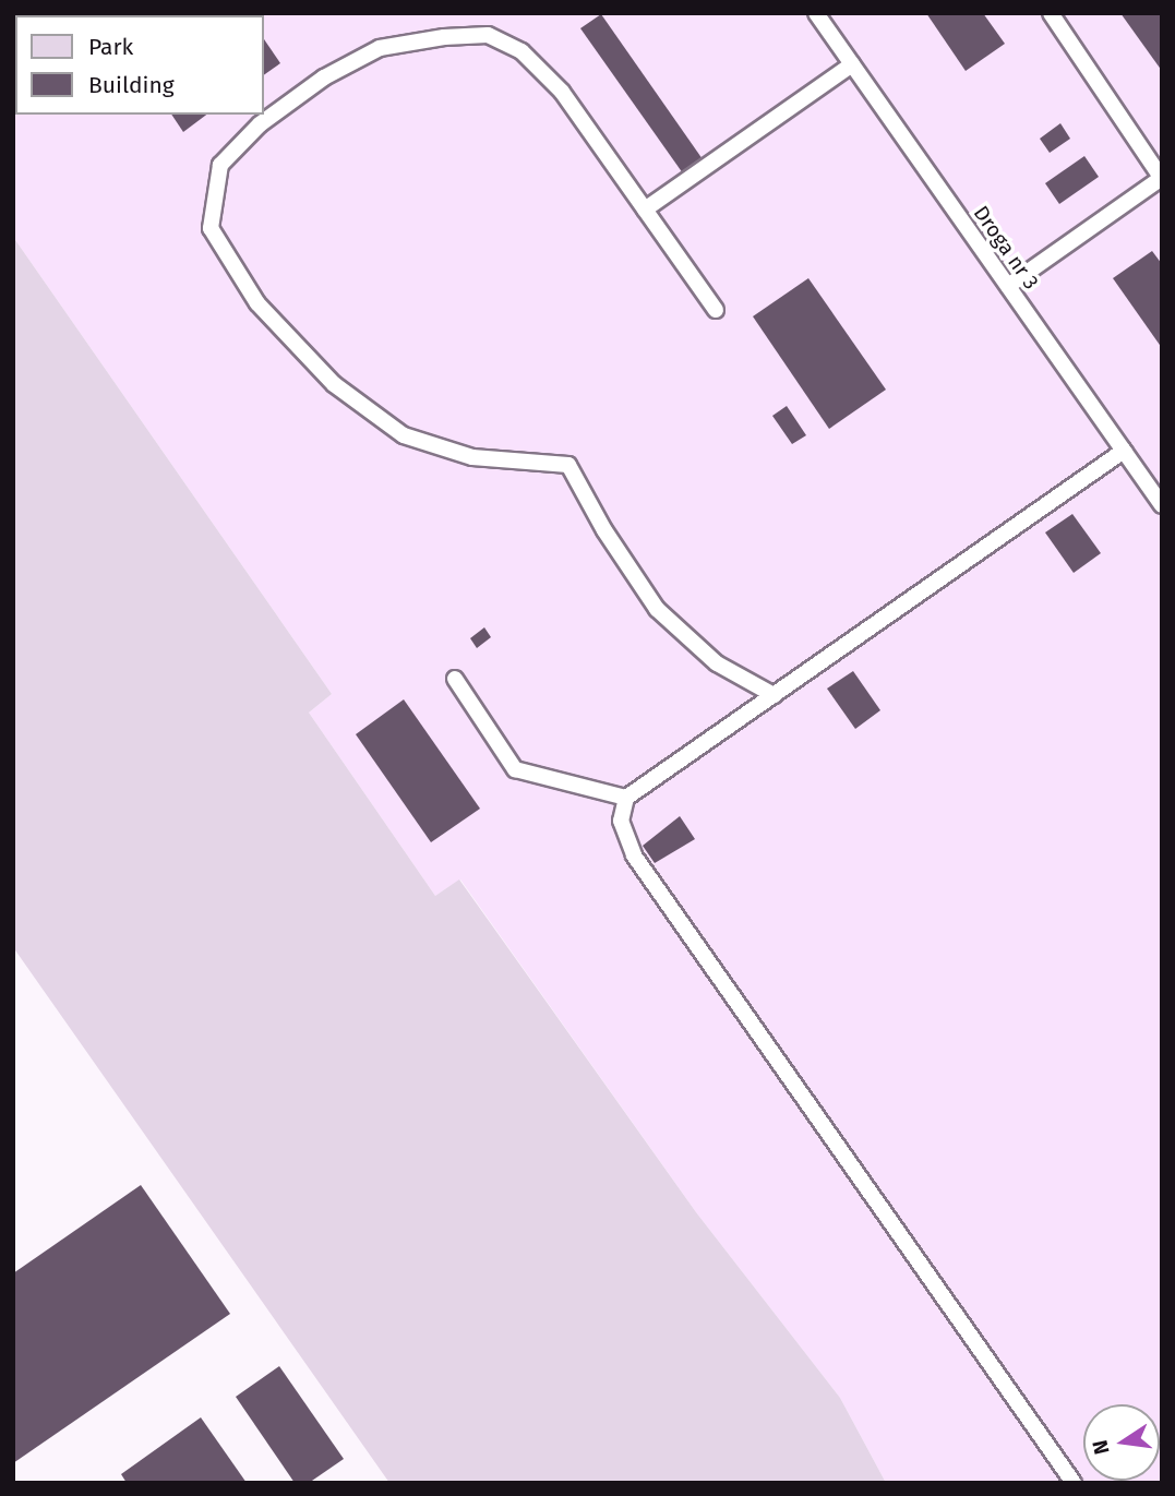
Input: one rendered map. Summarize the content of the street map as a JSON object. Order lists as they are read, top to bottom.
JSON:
{
  "streets": {
    "lane": ["Droga nr 3"]
  },
  "legend": ["Park", "Building"],
  "north": "left"
}
